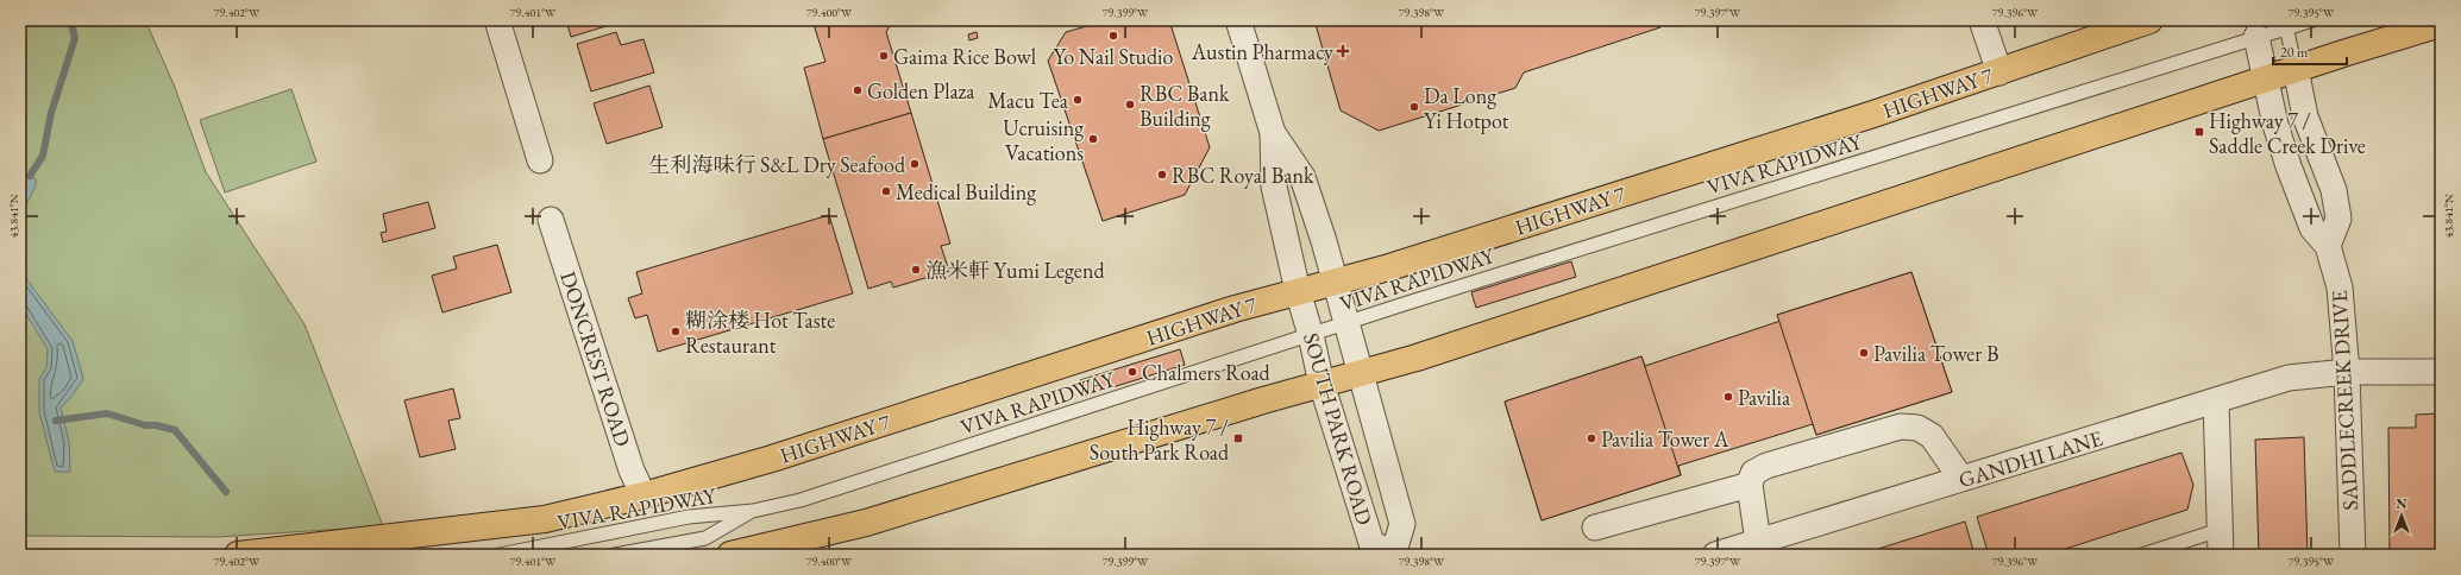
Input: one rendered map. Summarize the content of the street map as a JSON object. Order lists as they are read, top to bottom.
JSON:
{
  "streets": {
    "main road": ["HIGHWAY 7"],
    "street": [
      "DONCREST ROAD",
      "SADDLECREEK DRIVE",
      "SOUTH PARK ROAD",
      "GANDHI LANE"
    ],
    "lane": ["VIVA RAPIDWAY"]
  },
  "crossings": [
    ["HIGHWAY 7", "DONCREST ROAD"],
    ["HIGHWAY 7", "SOUTH PARK ROAD"],
    ["VIVA RAPIDWAY", "SADDLECREEK DRIVE"],
    ["VIVA RAPIDWAY", "SOUTH PARK ROAD"],
    ["SADDLECREEK DRIVE", "GANDHI LANE"]
  ],
  "places": {
    "other": [
      "Yo Nail Studio",
      "Gaima Rice Bowl",
      "Golden Plaza",
      "Macu Tea",
      "RBC Bank Building",
      "Da Long Yi Hotpot",
      "Ucruising Vacations",
      "生利海味行 S&L Dry Seafood",
      "RBC Royal Bank",
      "Medical Building",
      "漁米軒 Yumi Legend",
      "糊涂楼 Hot Taste Restaurant",
      "Pavilia Tower B",
      "Chalmers Road",
      "Pavilia",
      "Pavilia Tower A"
    ],
    "health": ["Austin Pharmacy"],
    "transit": ["Highway 7 / Saddle Creek Drive", "Highway 7 / South Park Road"]
  },
  "scale_bar": "20 m",
  "north": "top",
  "coordinates": [
    "79.402°W",
    "79.401°W",
    "79.400°W",
    "79.399°W",
    "79.398°W",
    "79.397°W",
    "79.396°W",
    "79.395°W",
    "43.841°N"
  ]
}
